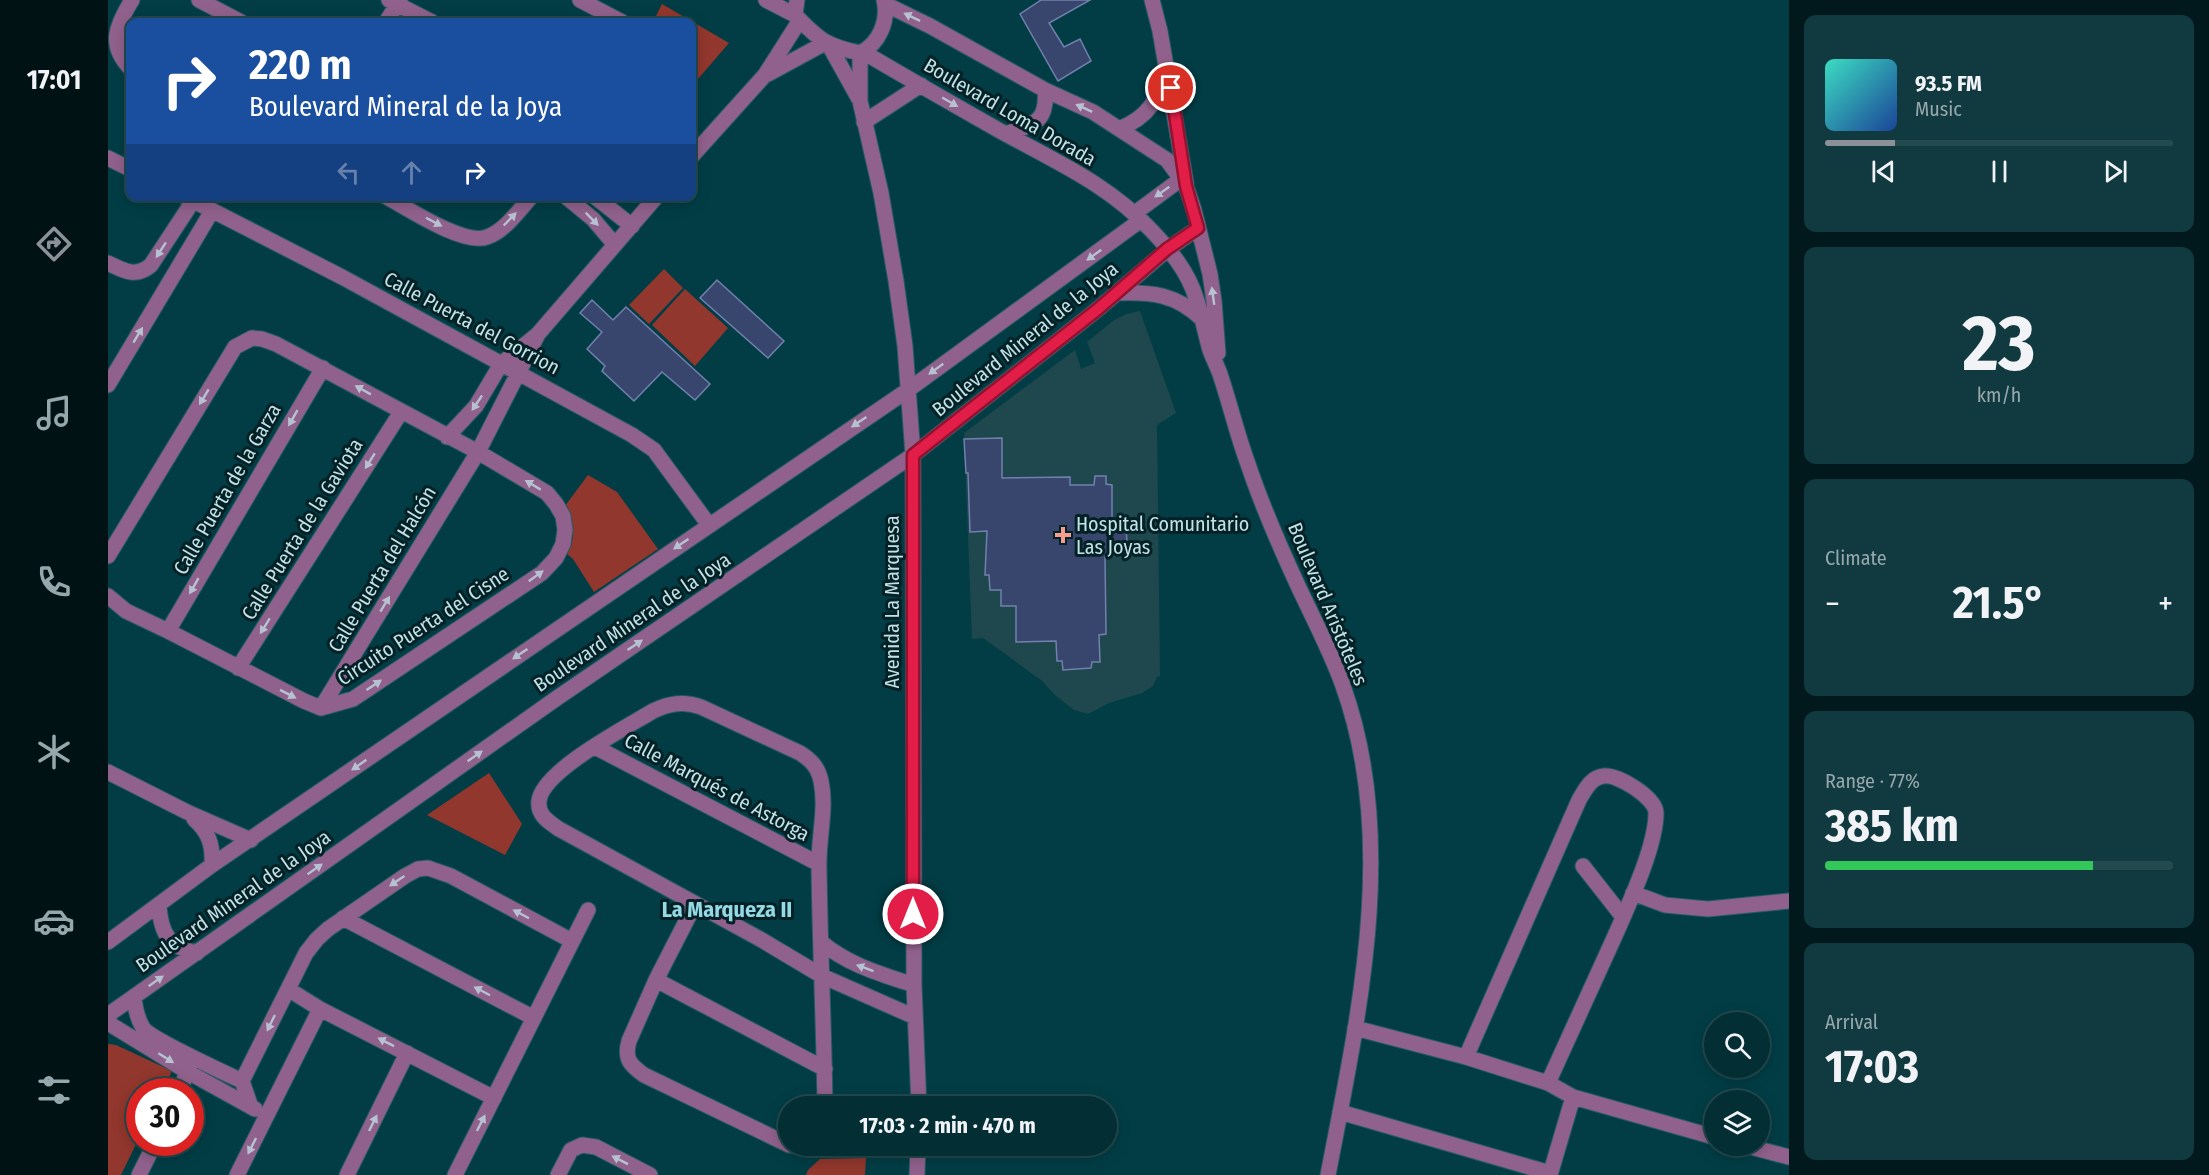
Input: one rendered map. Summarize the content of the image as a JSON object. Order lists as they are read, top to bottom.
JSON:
{
  "streets": {
    "street": [
      "Boulevard Loma Dorada",
      "Calle Puerta del Gorrion",
      "Boulevard Mineral de la Joya",
      "Calle Puerta de la Garza",
      "Calle Puerta de la Gaviota",
      "Calle Puerta del Halcón",
      "Avenida La Marquesa",
      "Boulevard Aristóteles",
      "Circuito Puerta del Cisne",
      "Calle Marqués de Astorga"
    ]
  },
  "crossings": [
    ["Boulevard Loma Dorada", "Boulevard Mineral de la Joya"],
    ["Boulevard Loma Dorada", "Avenida La Marquesa"],
    ["Boulevard Loma Dorada", "Boulevard Aristóteles"],
    ["Calle Puerta del Gorrion", "Boulevard Mineral de la Joya"],
    ["Boulevard Mineral de la Joya", "Avenida La Marquesa"],
    ["Boulevard Mineral de la Joya", "Boulevard Aristóteles"],
    ["Calle Puerta de la Garza", "Circuito Puerta del Cisne"],
    ["Calle Puerta de la Gaviota", "Circuito Puerta del Cisne"],
    ["Calle Puerta del Halcón", "Circuito Puerta del Cisne"]
  ],
  "one_way": ["Calle Puerta de la Garza", "Calle Puerta de la Gaviota", "Calle Puerta del Halcón"],
  "districts": ["La Marqueza II"],
  "places": {
    "health": ["Hospital Comunitario Las Joyas"]
  },
  "page": {
    "tabs": "17:01",
    "turn": ["220 m", "Boulevard Mineral de la Joya"],
    "song": ["93.5 FM", "Music"],
    "tile": [
      ["23", "km/h"],
      "Climate",
      ["Range · 77%", "385 km"],
      ["Arrival", "17:03"]
    ],
    "heat": ["−", "21.5°", "+"],
    "limit": "30",
    "trip": "17:03 · 2 min · 470 m"
  }
}
